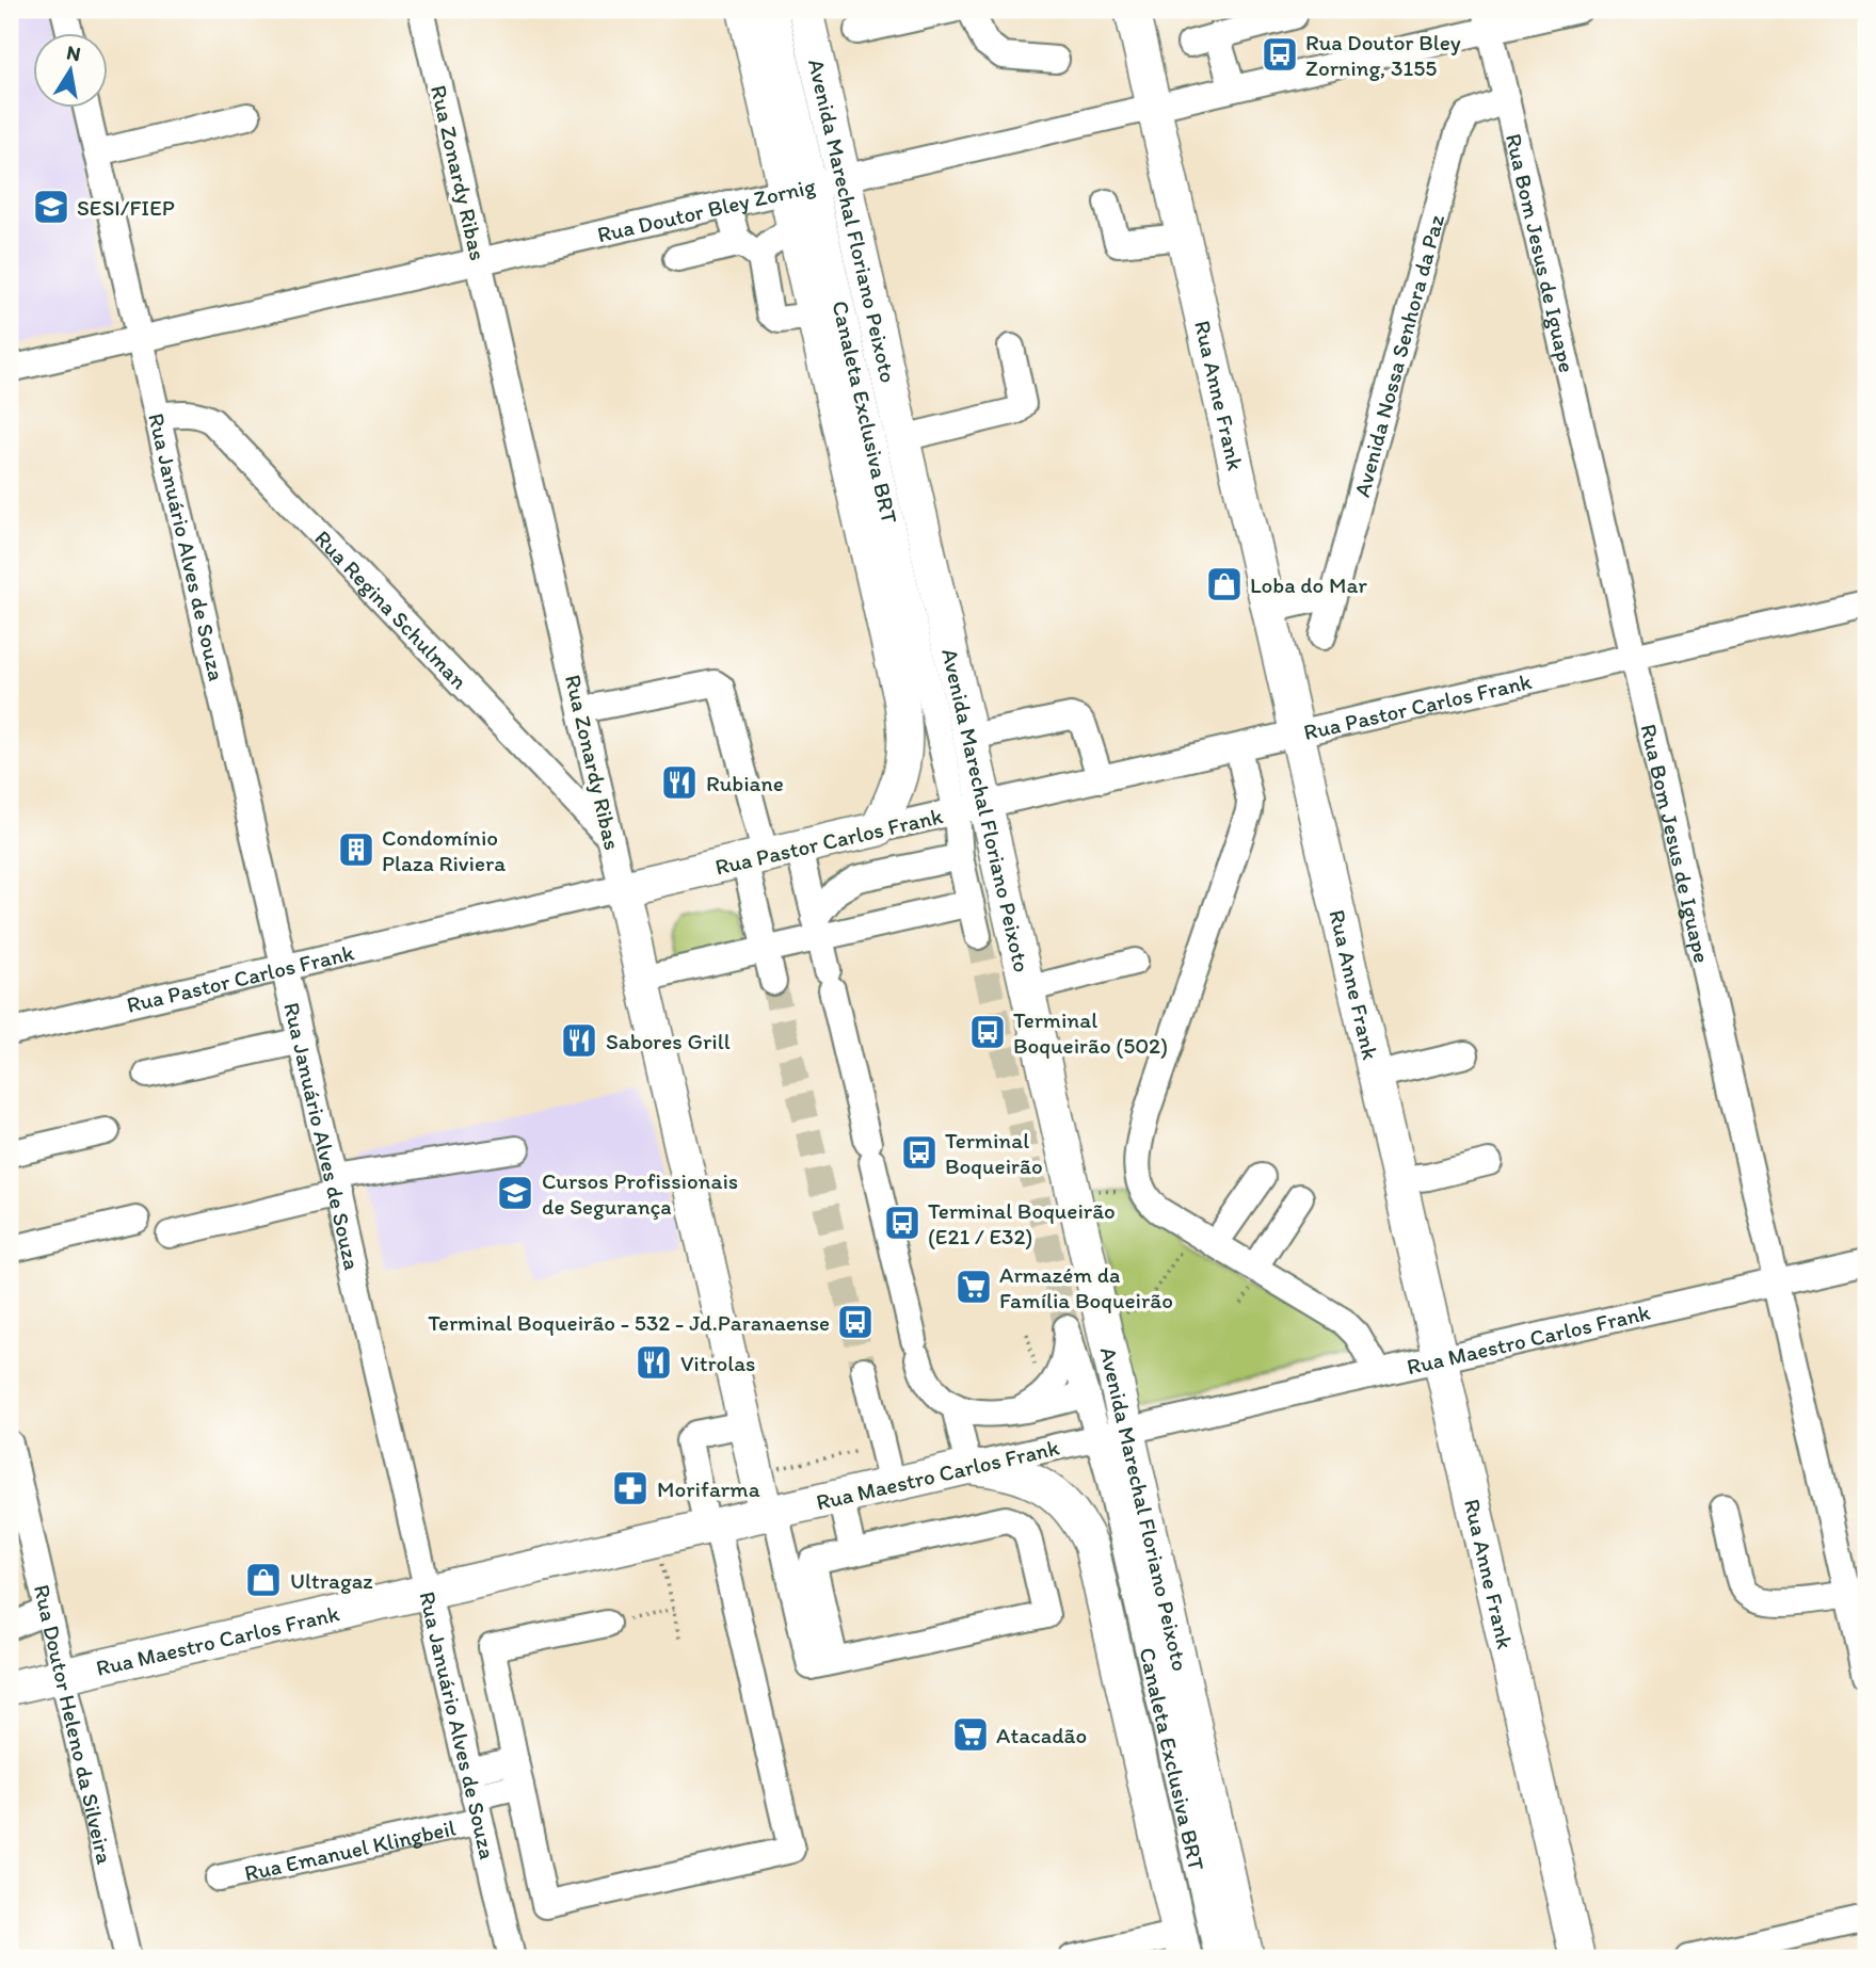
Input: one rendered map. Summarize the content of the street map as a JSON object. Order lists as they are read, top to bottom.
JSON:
{
  "streets": {
    "main road": [
      "Rua Zonardy Ribas",
      "Avenida Marechal Floriano Peixoto",
      "Rua Anne Frank",
      "Rua Pastor Carlos Frank",
      "Rua Maestro Carlos Frank"
    ],
    "street": [
      "Rua Doutor Bley Zornig",
      "Rua Bom Jesus de Iguape",
      "Avenida Nossa Senhora da Paz",
      "Canaleta Exclusiva BRT",
      "Rua Januário Alves de Souza",
      "Rua Regina Schulman",
      "Rua Doutor Heleno da Silveira",
      "Rua Emanuel Klingbeil"
    ]
  },
  "crossings": [
    ["Rua Zonardy Ribas", "Rua Doutor Bley Zornig"],
    ["Rua Zonardy Ribas", "Rua Regina Schulman"],
    ["Rua Zonardy Ribas", "Rua Pastor Carlos Frank"],
    ["Rua Zonardy Ribas", "Rua Maestro Carlos Frank"],
    ["Rua Doutor Bley Zornig", "Avenida Marechal Floriano Peixoto"],
    ["Rua Doutor Bley Zornig", "Rua Bom Jesus de Iguape"],
    ["Rua Doutor Bley Zornig", "Rua Anne Frank"],
    ["Rua Doutor Bley Zornig", "Canaleta Exclusiva BRT"],
    ["Rua Doutor Bley Zornig", "Rua Januário Alves de Souza"],
    ["Avenida Marechal Floriano Peixoto", "Canaleta Exclusiva BRT"],
    ["Avenida Marechal Floriano Peixoto", "Rua Pastor Carlos Frank"],
    ["Avenida Marechal Floriano Peixoto", "Rua Maestro Carlos Frank"],
    ["Rua Bom Jesus de Iguape", "Avenida Nossa Senhora da Paz"],
    ["Rua Bom Jesus de Iguape", "Rua Pastor Carlos Frank"],
    ["Rua Bom Jesus de Iguape", "Rua Maestro Carlos Frank"],
    ["Rua Anne Frank", "Rua Pastor Carlos Frank"],
    ["Rua Anne Frank", "Rua Maestro Carlos Frank"],
    ["Canaleta Exclusiva BRT", "Rua Pastor Carlos Frank"],
    ["Canaleta Exclusiva BRT", "Rua Maestro Carlos Frank"],
    ["Rua Januário Alves de Souza", "Rua Regina Schulman"],
    ["Rua Januário Alves de Souza", "Rua Pastor Carlos Frank"],
    ["Rua Januário Alves de Souza", "Rua Maestro Carlos Frank"],
    ["Rua Januário Alves de Souza", "Rua Emanuel Klingbeil"],
    ["Rua Maestro Carlos Frank", "Rua Doutor Heleno da Silveira"]
  ],
  "places": {
    "bus stop": [
      "Rua Doutor Bley Zorning, 3155",
      "Terminal Boqueirão (502)",
      "Terminal Boqueirão",
      "Terminal Boqueirão (E21 / E32)",
      "Terminal Boqueirão - 532 - Jd.Paranaense"
    ],
    "school or university": ["SESI/FIEP", "Cursos Profissionais de Segurança"],
    "shop": ["Loba do Mar", "Ultragaz"],
    "restaurant": ["Rubiane", "Sabores Grill", "Vitrolas"],
    "building": ["Condomínio Plaza Riviera"],
    "supermarket": ["Armazém da Família Boqueirão", "Atacadão"],
    "pharmacy": ["Morifarma"]
  },
  "north": "top"
}
